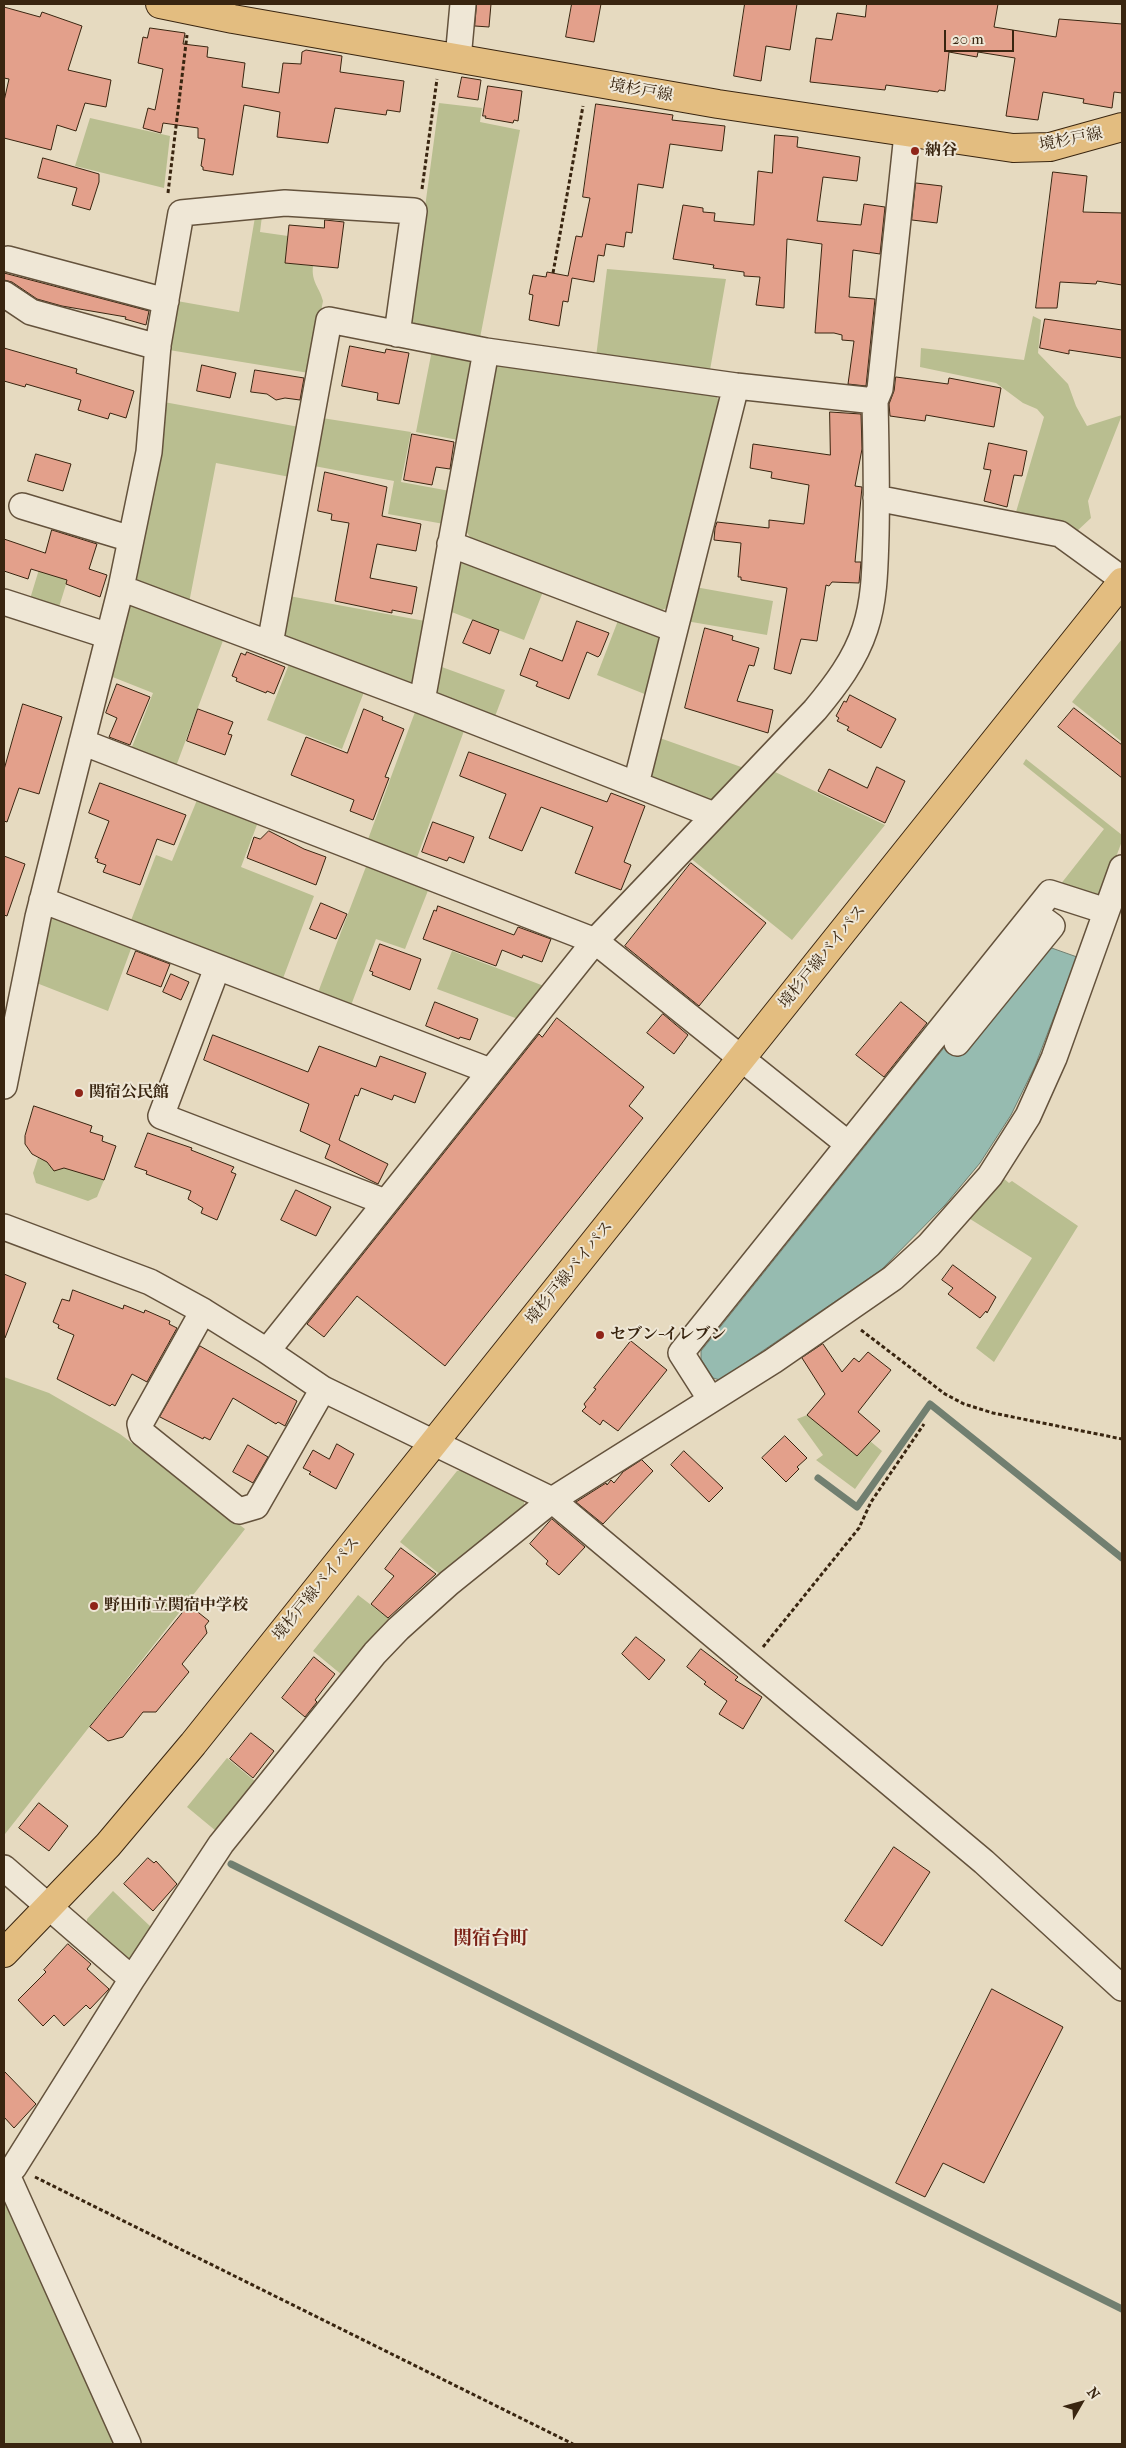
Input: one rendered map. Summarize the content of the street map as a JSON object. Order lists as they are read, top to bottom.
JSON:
{
  "streets": {
    "main road": ["境杉戸線", "境杉戸線バイパス"]
  },
  "districts": ["関宿台町"],
  "places": [
    "納谷",
    "関宿公民館",
    "セブン-イレブン",
    "野田市立関宿中学校"
  ],
  "scale_bar": "20 m",
  "north": "top right"
}
